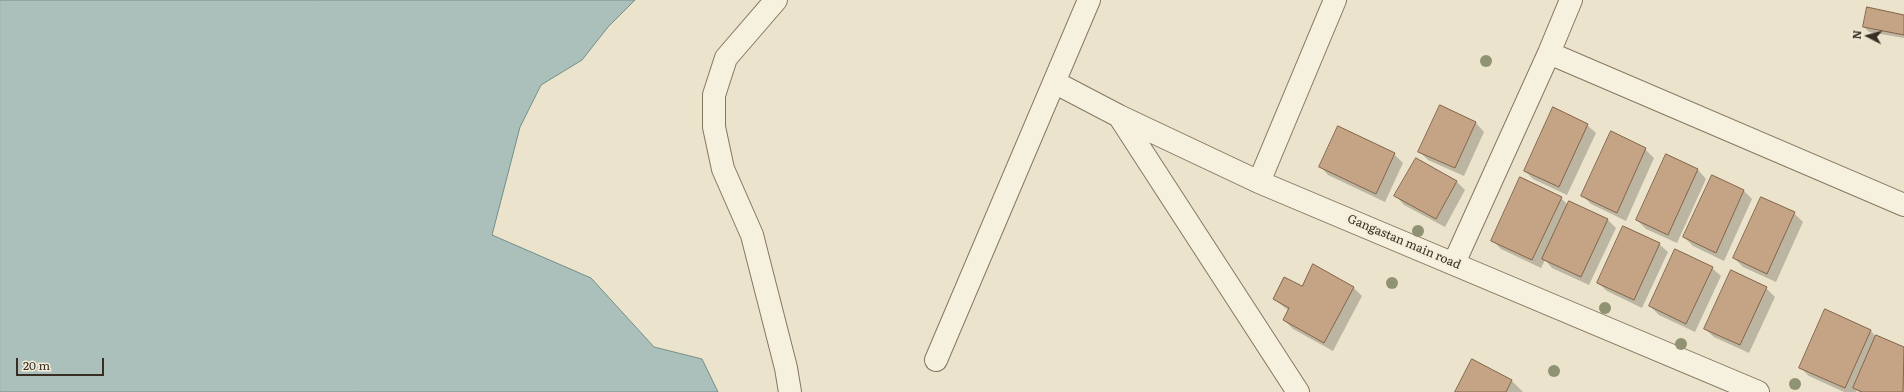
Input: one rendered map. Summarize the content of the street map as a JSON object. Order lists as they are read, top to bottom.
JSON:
{
  "streets": {
    "street": ["Gangastan main road"]
  },
  "scale_bar": "20 m",
  "north": "left"
}
